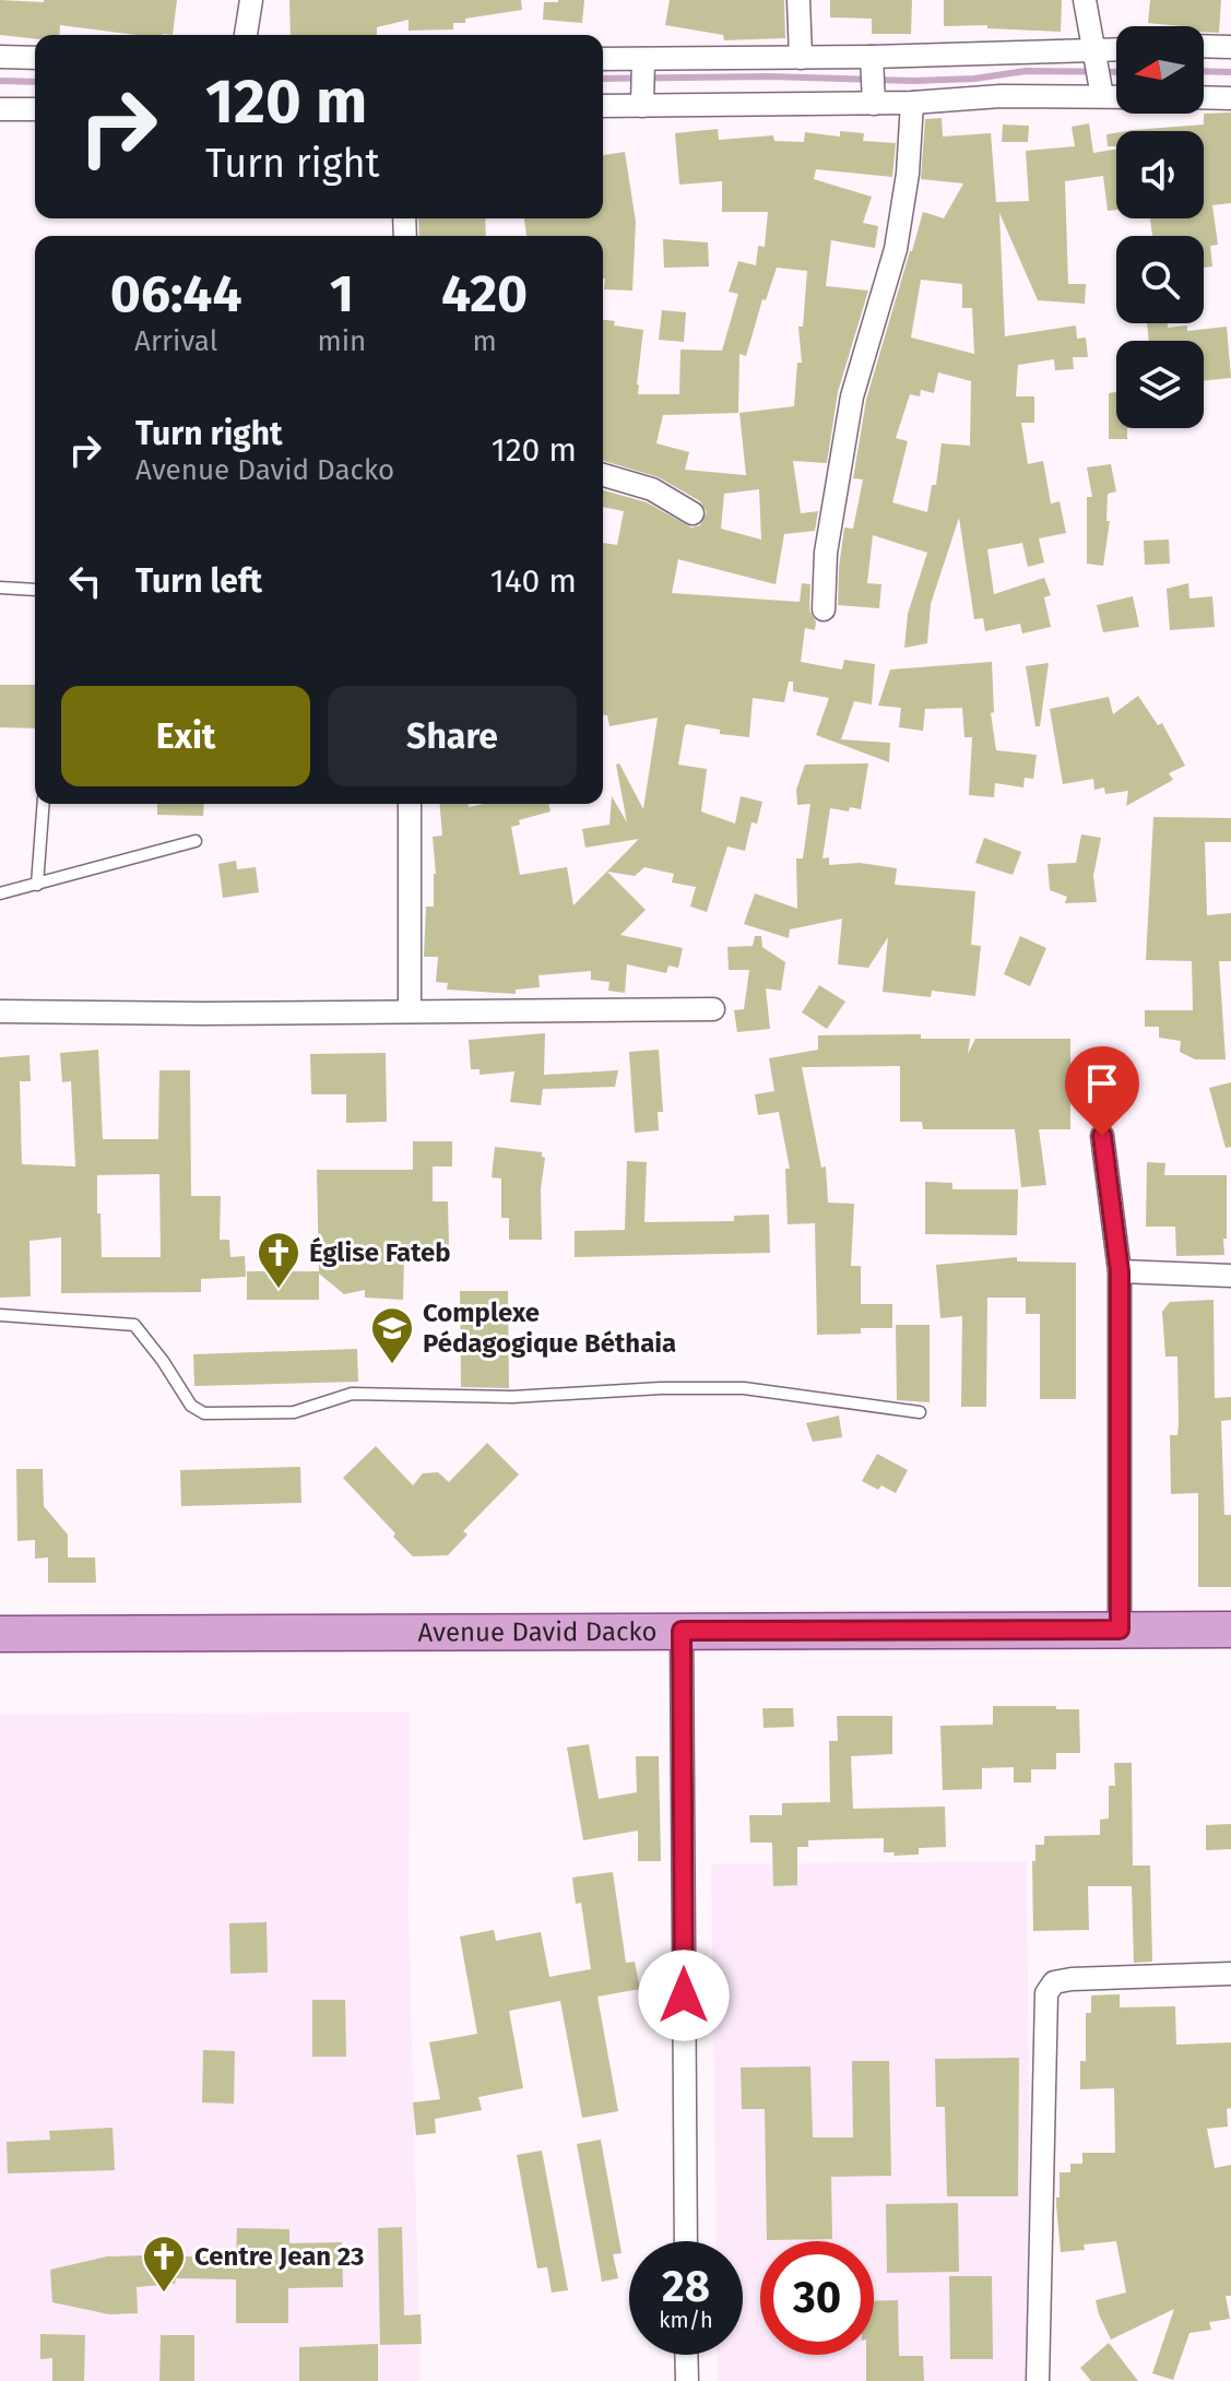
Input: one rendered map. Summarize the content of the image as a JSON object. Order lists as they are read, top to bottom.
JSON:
{
  "streets": {
    "main road": ["Avenue David Dacko"]
  },
  "places": {
    "church": ["Église Fateb", "Centre Jean 23"],
    "school or university": ["Complexe Pédagogique Béthaia"]
  },
  "north": "left",
  "page": {
    "turn": ["120 m", "Turn right"],
    "eta": [
      "06:44",
      "Arrival",
      "1",
      "min",
      "420",
      "m"
    ],
    "list": [
      {
        "name": "Turn right",
        "note": "Avenue David Dacko",
        "value": "120 m"
      },
      {
        "name": "Turn left",
        "value": "140 m"
      }
    ],
    "buttons": ["Exit", "Share"],
    "speed": "28 km/h",
    "limit": "30"
  }
}
